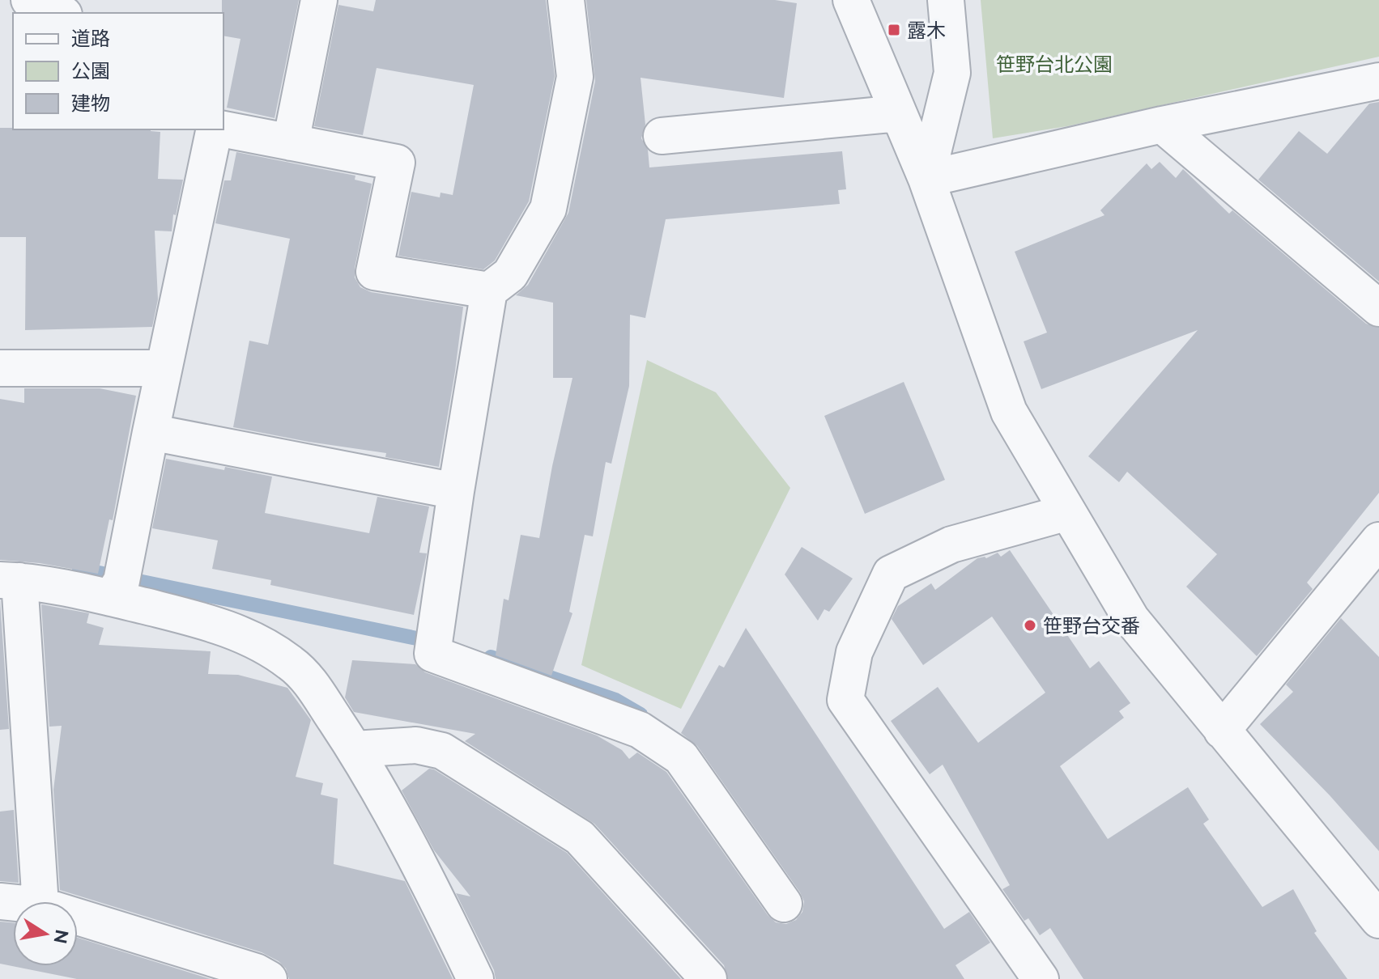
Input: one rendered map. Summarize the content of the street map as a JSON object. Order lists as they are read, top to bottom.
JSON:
{
  "parks": ["笹野台北公園"],
  "places": {
    "transit": ["露木"],
    "other": ["笹野台交番"]
  },
  "legend": ["道路", "公園", "建物"],
  "north": "right"
}
